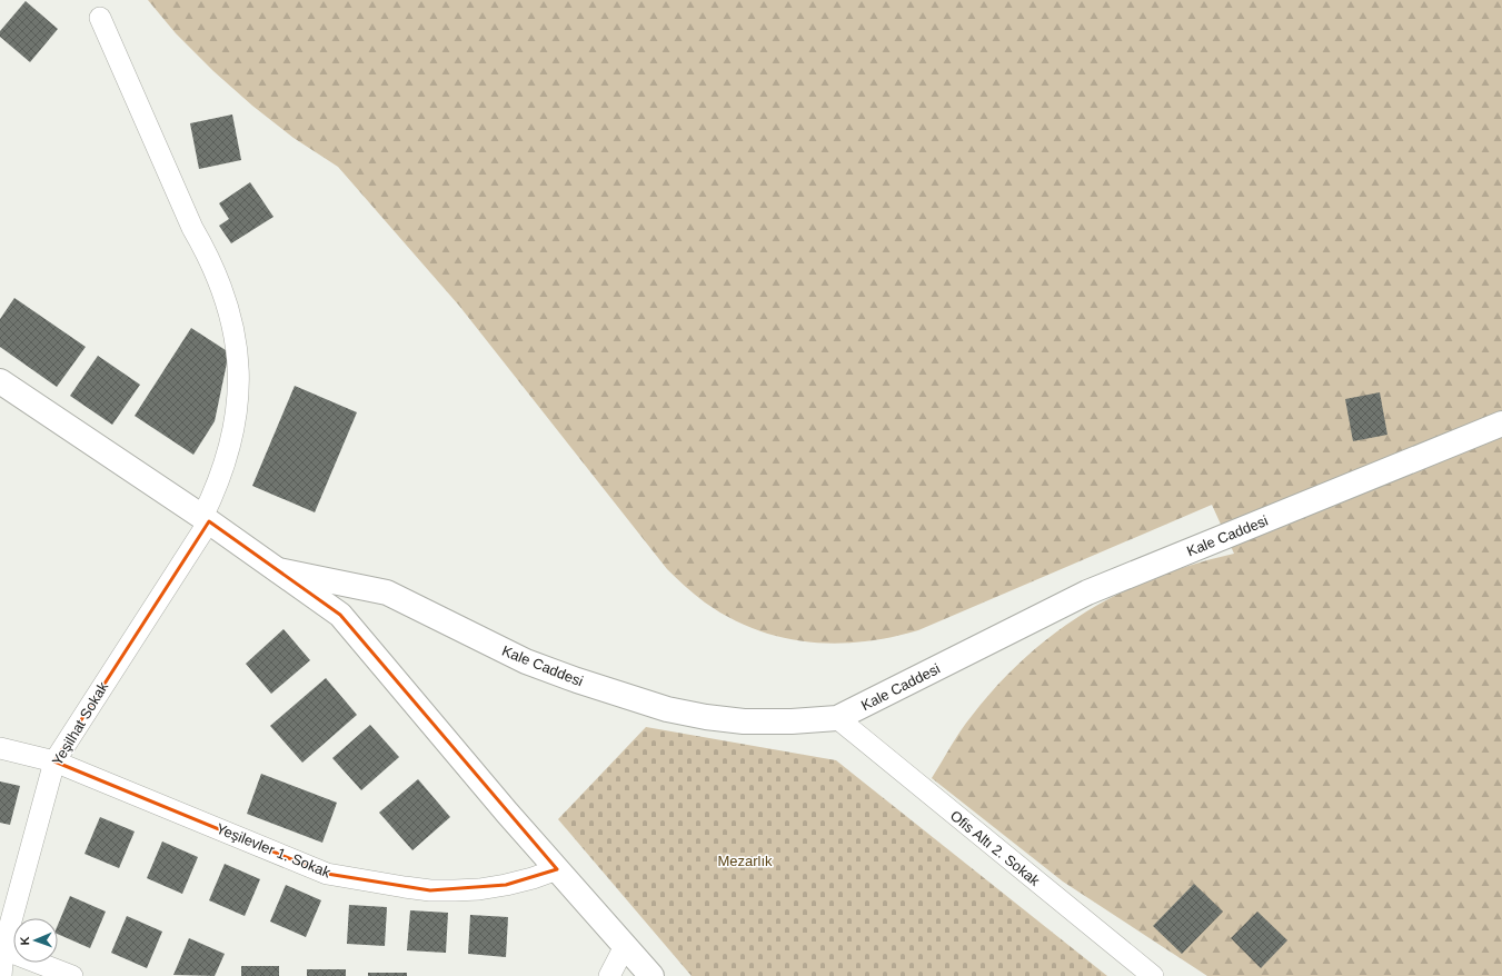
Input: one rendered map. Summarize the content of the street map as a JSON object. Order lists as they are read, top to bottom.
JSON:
{
  "streets": {
    "street": [
      "Kale Caddesi",
      "Yeşilhat Sokak",
      "Ofis Altı 2. Sokak",
      "Yeşilevler 1. Sokak"
    ]
  },
  "crossings": [
    ["Kale Caddesi", "Ofis Altı 2. Sokak"],
    ["Yeşilhat Sokak", "Yeşilevler 1. Sokak"]
  ],
  "parks": ["Mezarlık"],
  "north": "left"
}
